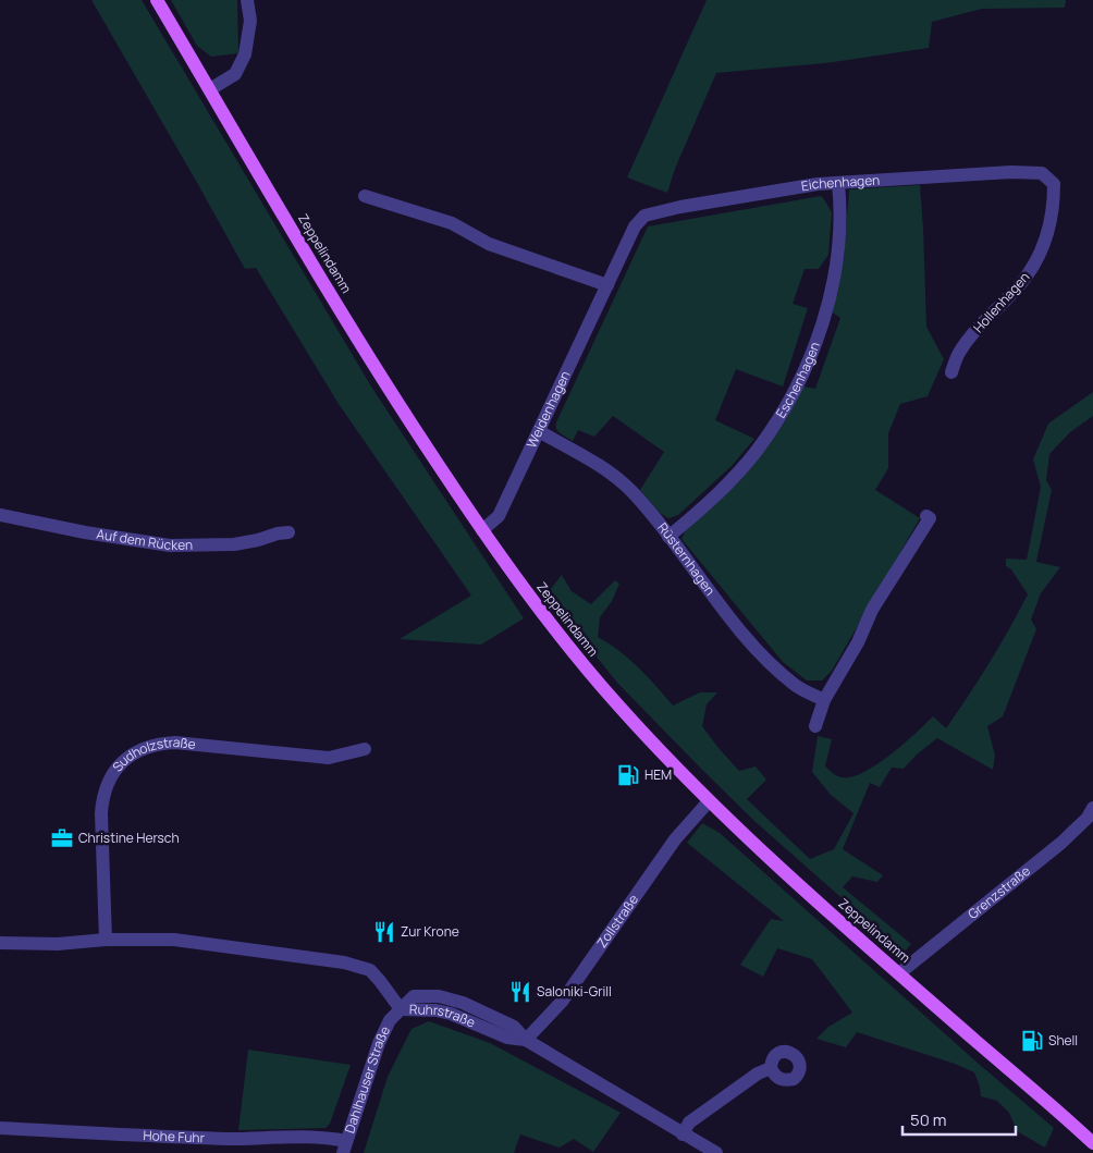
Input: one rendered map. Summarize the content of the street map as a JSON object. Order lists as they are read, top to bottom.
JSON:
{
  "streets": {
    "main road": ["Zeppelindamm"],
    "street": [
      "Eichenhagen",
      "Hollenhagen",
      "Eschenhagen",
      "Weidenhagen",
      "Auf dem Rücken",
      "Rüsternhagen",
      "Sudholzstraße",
      "Grenzstraße",
      "Zollstraße",
      "Ruhrstraße",
      "Dahlhauser Straße",
      "Hohe Fuhr"
    ]
  },
  "crossings": [
    ["Eichenhagen", "Hollenhagen"],
    ["Eichenhagen", "Eschenhagen"],
    ["Eichenhagen", "Weidenhagen"],
    ["Zeppelindamm", "Weidenhagen"],
    ["Zeppelindamm", "Grenzstraße"],
    ["Zeppelindamm", "Zollstraße"],
    ["Eschenhagen", "Rüsternhagen"],
    ["Weidenhagen", "Rüsternhagen"],
    ["Zollstraße", "Ruhrstraße"],
    ["Ruhrstraße", "Dahlhauser Straße"],
    ["Dahlhauser Straße", "Hohe Fuhr"]
  ],
  "places": {
    "fuel station": ["HEM", "Shell"],
    "office": ["Christine Hersch"],
    "restaurant": ["Zur Krone", "Saloniki-Grill"]
  },
  "scale_bar": "50 m"
}
